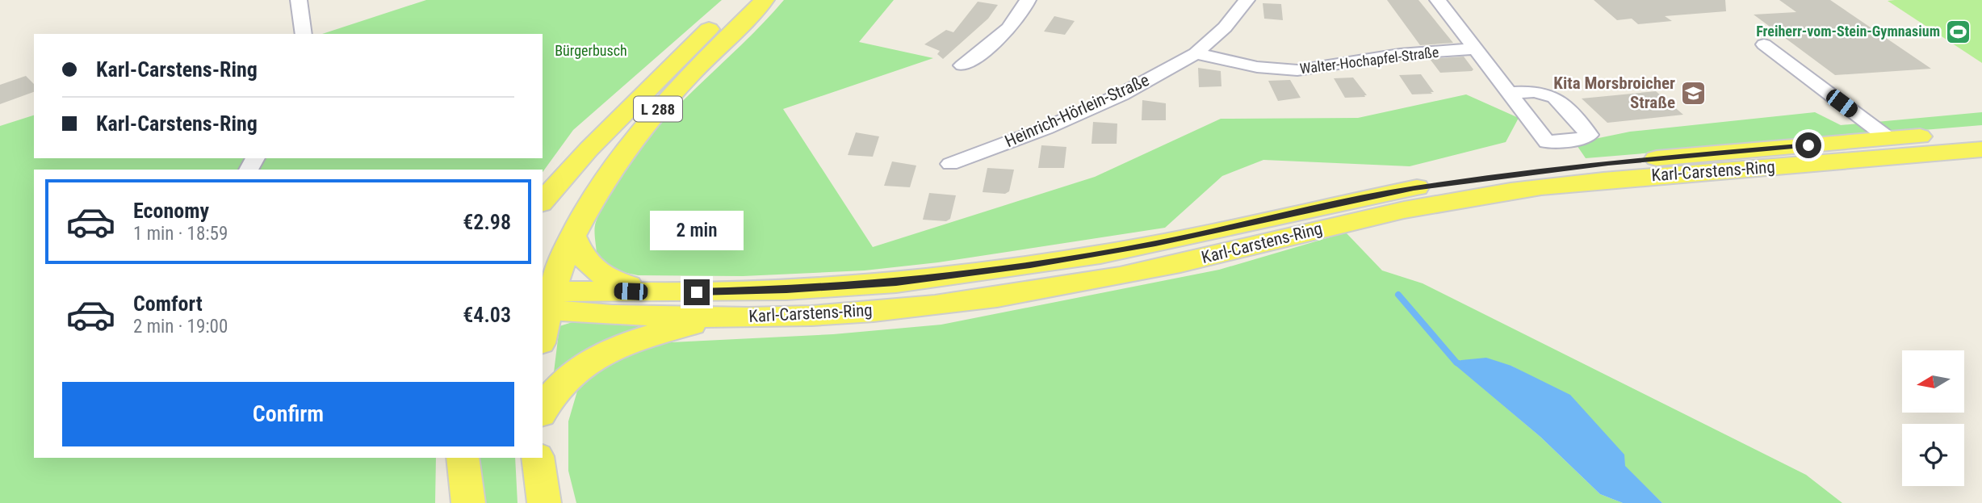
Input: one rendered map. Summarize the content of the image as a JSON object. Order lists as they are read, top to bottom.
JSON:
{
  "streets": {
    "main road": ["L 288", "Karl-Carstens-Ring"],
    "street": ["Walter-Hochapfel-Straße", "Heinrich-Hörlein-Straße"]
  },
  "crossings": [
    ["Walter-Hochapfel-Straße", "Heinrich-Hörlein-Straße"],
    ["L 288", "Karl-Carstens-Ring"]
  ],
  "parks": ["Bürgerbusch"],
  "places": {
    "sports": ["Freiherr-vom-Stein-Gymnasium"],
    "school or university": ["Kita Morsbroicher Straße"]
  },
  "north": "left",
  "page": {
    "banner": ["Karl-Carstens-Ring", "Karl-Carstens-Ring"],
    "list": [
      {
        "name": "Economy",
        "note": "1 min · 18:59",
        "value": "€2.98"
      },
      {
        "name": "Comfort",
        "note": "2 min · 19:00",
        "value": "€4.03"
      }
    ],
    "bubble": "2 min",
    "buttons": "Confirm"
  }
}
